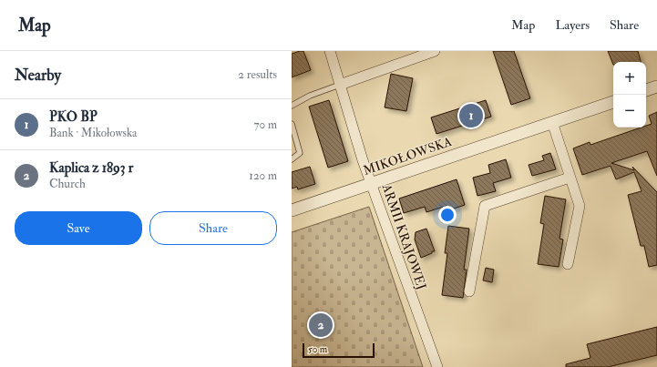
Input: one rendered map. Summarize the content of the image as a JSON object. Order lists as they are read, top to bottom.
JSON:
{
  "streets": {
    "street": ["MIKOŁOWSKA", "ARMII KRAJOWEJ"]
  },
  "crossings": [
    ["MIKOŁOWSKA", "ARMII KRAJOWEJ"]
  ],
  "scale_bar": "50 m",
  "page": {
    "header": "Map",
    "nav": ["Map", "Layers", "Share"],
    "heading": ["Nearby", "2 results"],
    "map_buttons": ["+", "−"],
    "list": [
      {
        "mark": "1",
        "name": "PKO BP",
        "note": "Bank · Mikołowska",
        "value": "70 m"
      },
      {
        "mark": "2",
        "name": "Kaplica z 1893 r",
        "note": "Church",
        "value": "120 m"
      }
    ],
    "pins": ["1", "2"],
    "buttons": ["Save", "Share"],
    "scale": "50 m"
  }
}
